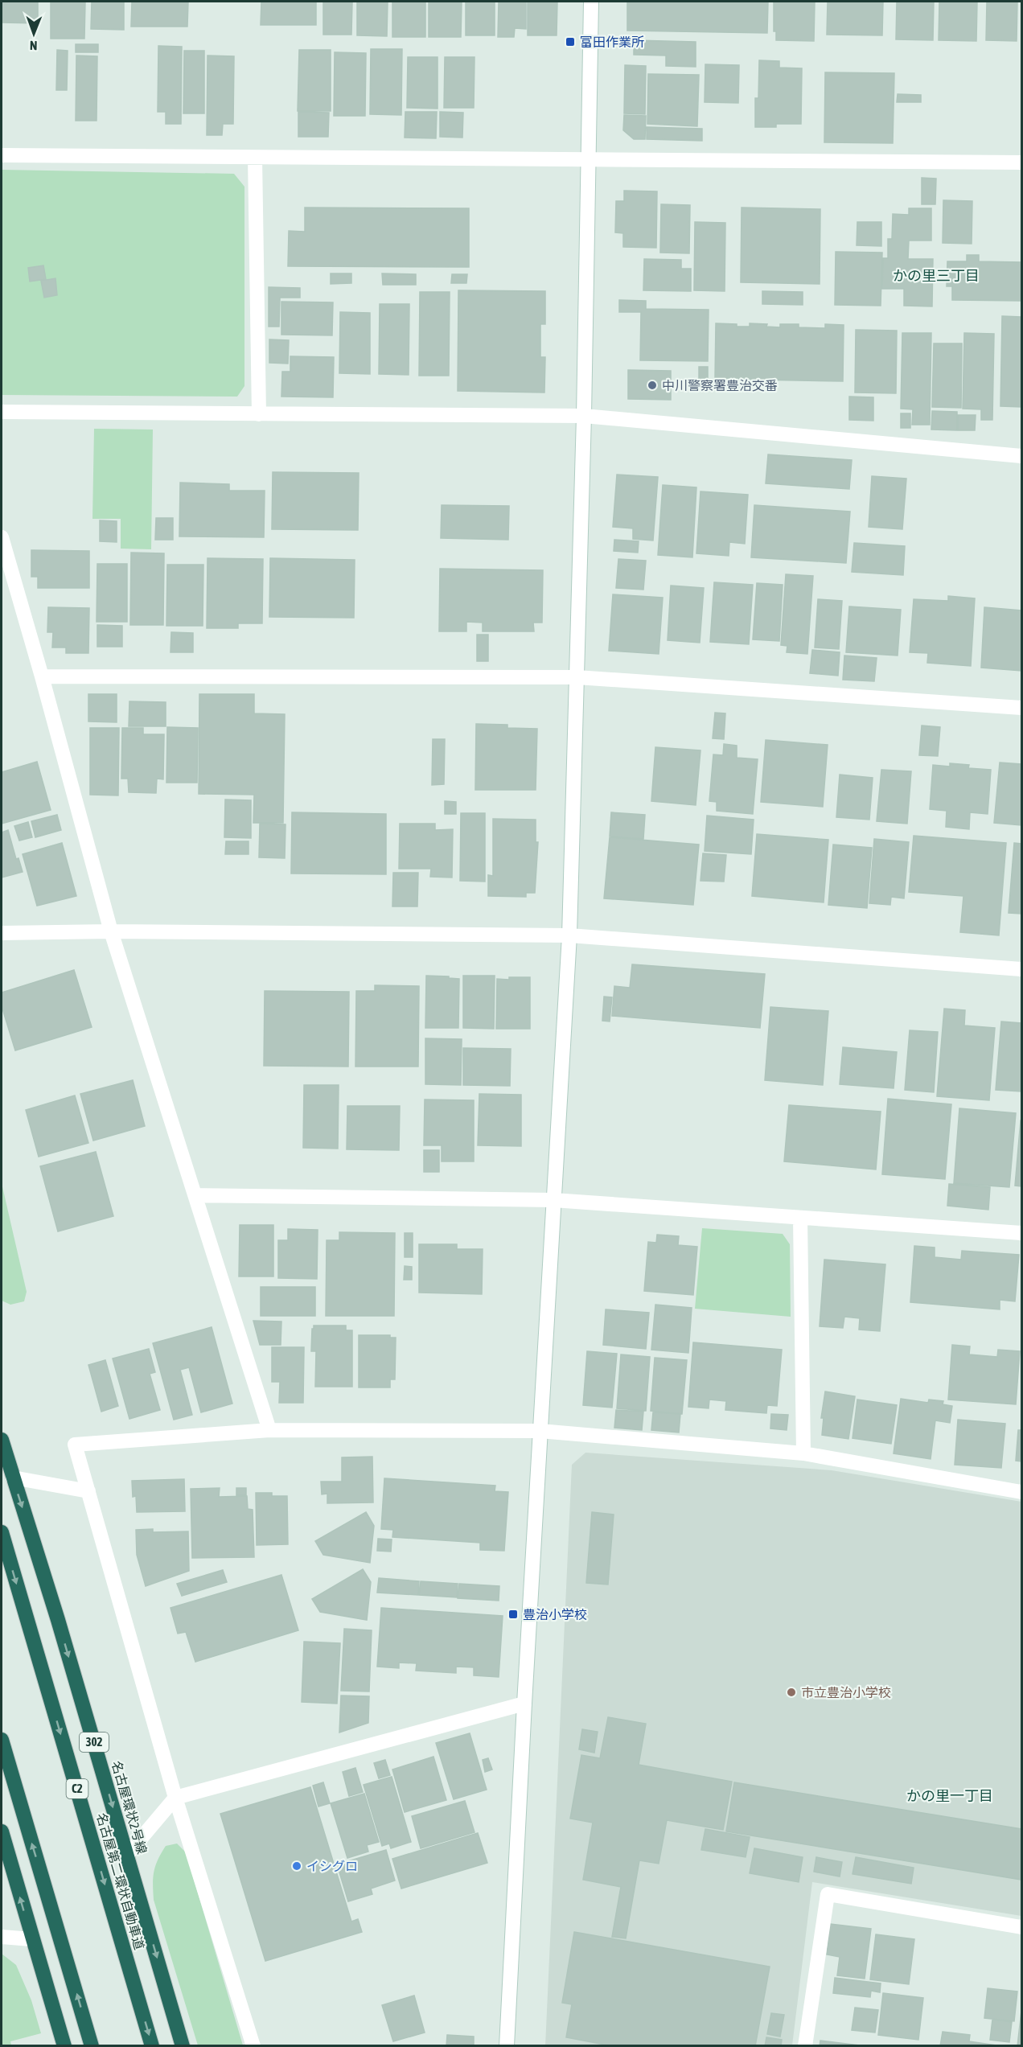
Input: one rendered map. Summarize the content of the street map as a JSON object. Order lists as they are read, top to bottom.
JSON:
{
  "streets": {
    "highway": [
      "302",
      "C2",
      "名古屋環状2号線",
      "名古屋第二環状自動車道"
    ]
  },
  "districts": ["かの里三丁目", "かの里一丁目"],
  "places": {
    "transit": ["富田作業所", "豊治小学校"],
    "other": ["中川警察署豊治交番", "市立豊治小学校", "イシグロ"]
  },
  "north": "bottom"
}
